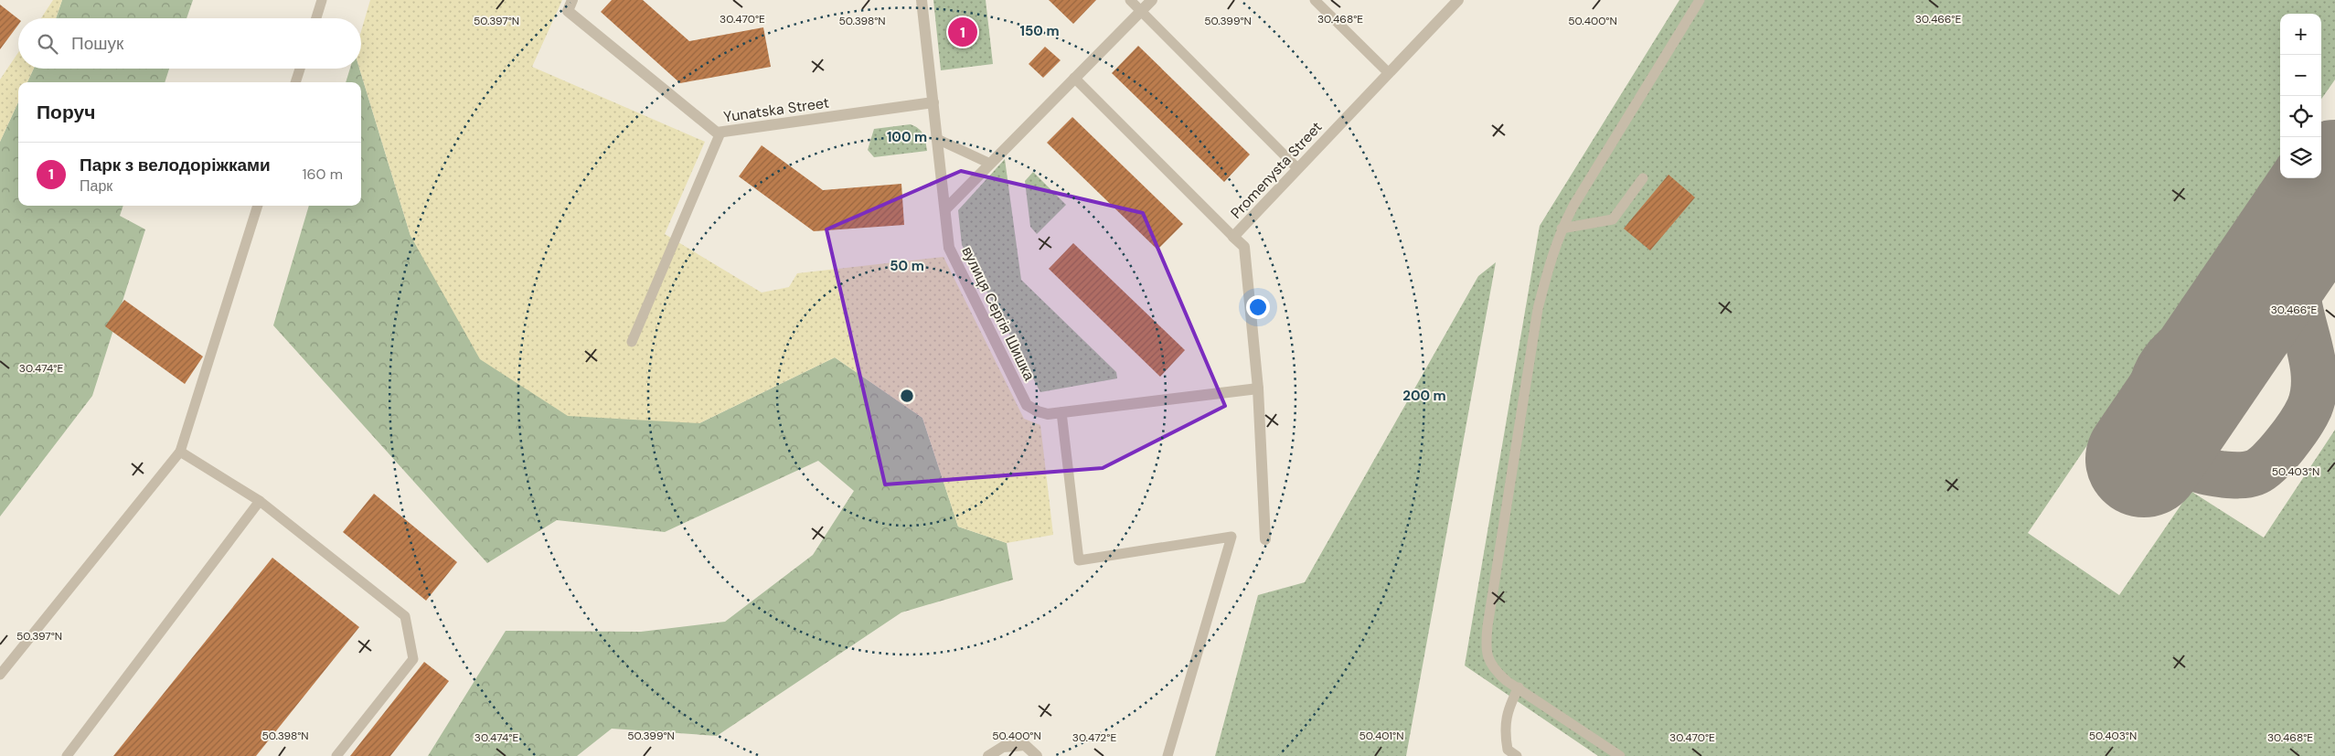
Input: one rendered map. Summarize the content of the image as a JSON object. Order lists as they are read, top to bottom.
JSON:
{
  "streets": {
    "street": ["Yunatska Street", "Promenysta Street", "вулиця Сергія Шишка"]
  },
  "crossings": [
    ["Yunatska Street", "вулиця Сергія Шишка"],
    ["Promenysta Street", "вулиця Сергія Шишка"]
  ],
  "page": {
    "map_buttons": ["+", "−"],
    "pins": "1",
    "search": "Пошук",
    "heading": "Поруч",
    "list": [
      {
        "mark": "1",
        "name": "Парк з велодоріжками",
        "note": "Парк",
        "value": "160 m"
      }
    ]
  },
  "coordinates": [
    "30.470°E",
    "30.468°E",
    "30.466°E",
    "50.397°N",
    "50.398°N",
    "50.399°N",
    "50.400°N",
    "30.474°E",
    "50.403°N",
    "50.401°N",
    "30.472°E"
  ],
  "rings": [
    "150 m",
    "100 m",
    "50 m",
    "200 m"
  ]
}
